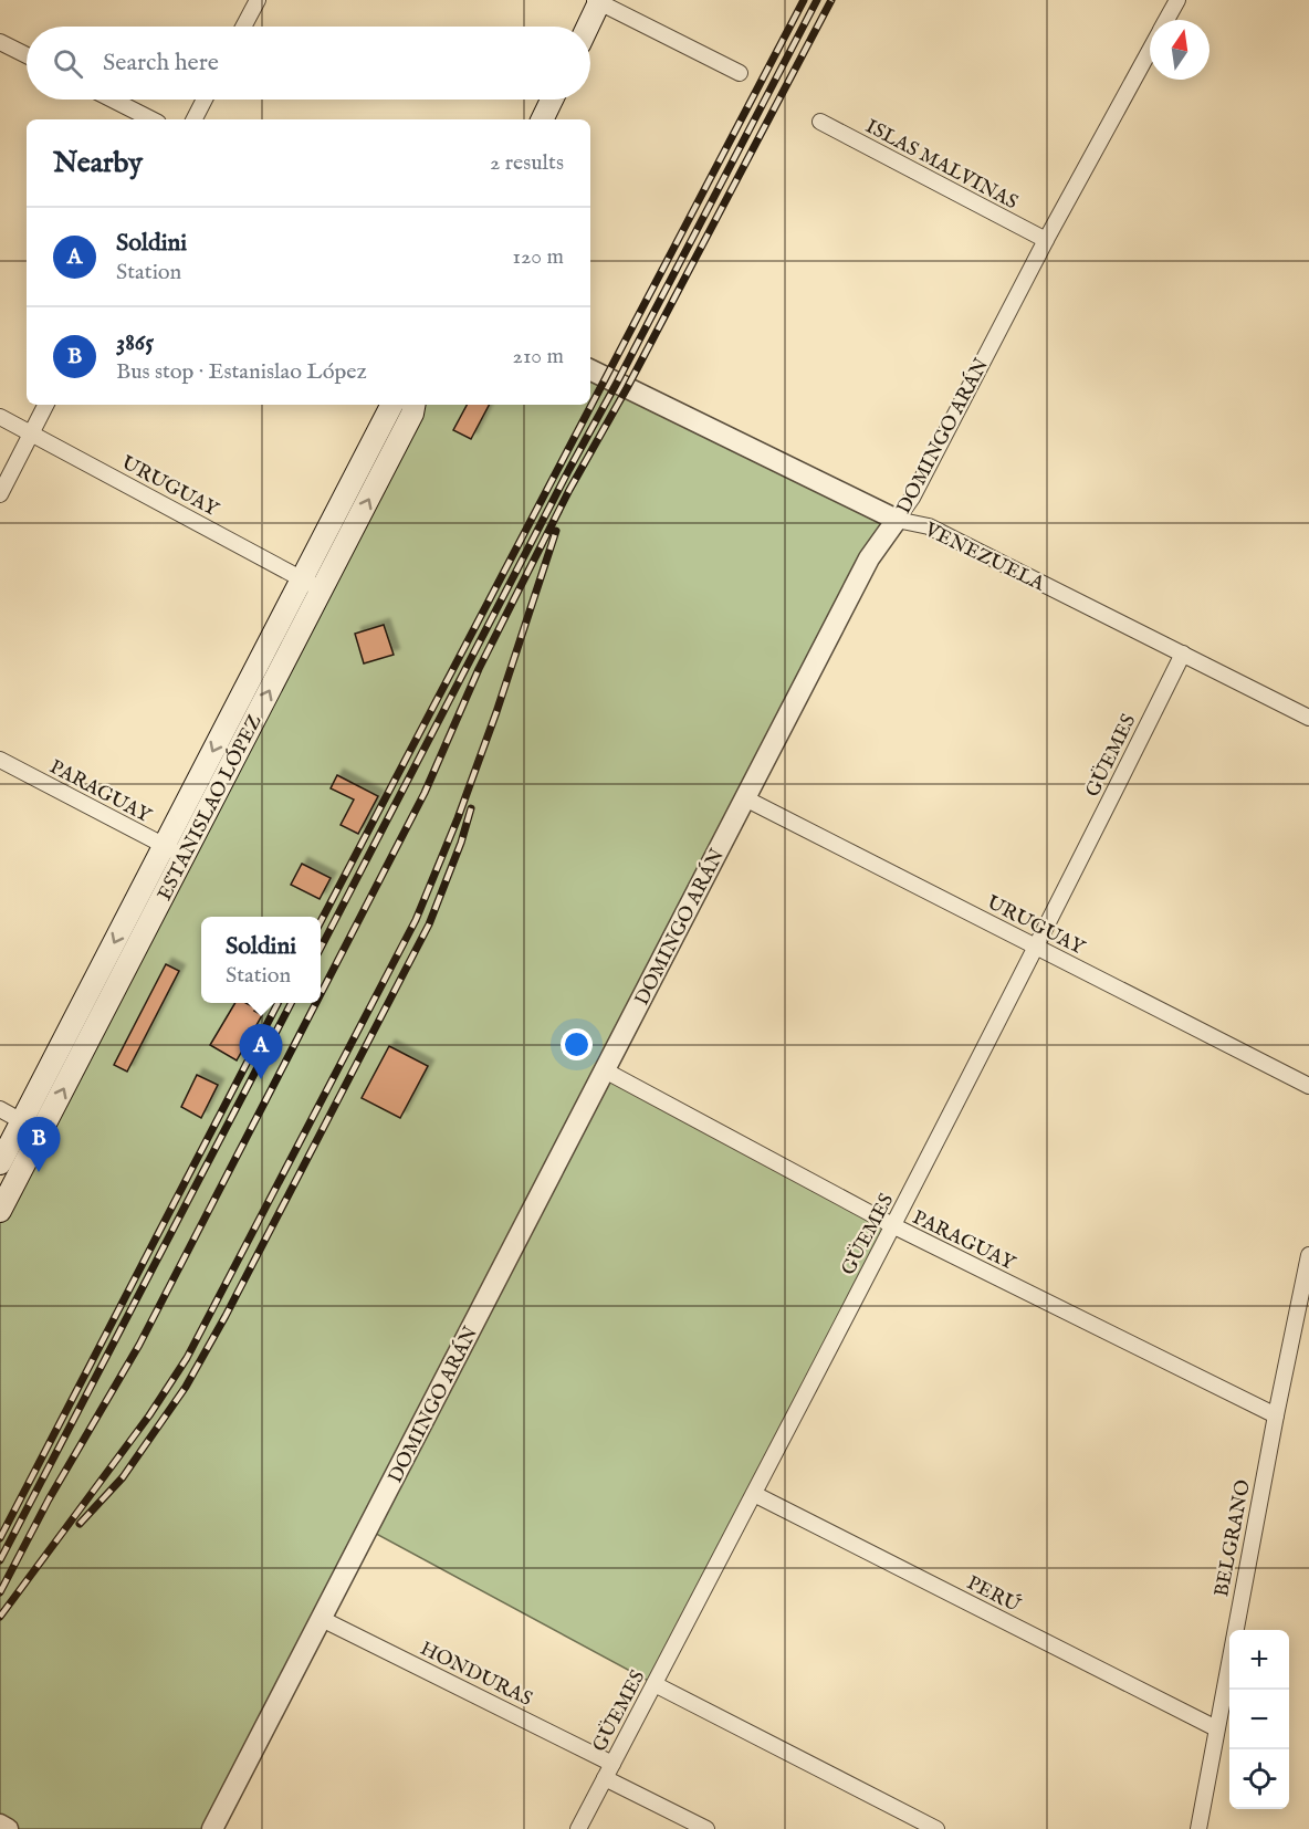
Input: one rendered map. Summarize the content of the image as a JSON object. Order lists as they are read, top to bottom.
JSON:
{
  "streets": {
    "main road": ["ESTANISLAO LÓPEZ"],
    "street": [
      "ISLAS MALVINAS",
      "DOMINGO ARÁN",
      "URUGUAY",
      "VENEZUELA",
      "GÜEMES",
      "PARAGUAY",
      "BELGRANO",
      "PERÚ",
      "HONDURAS"
    ]
  },
  "crossings": [
    ["ISLAS MALVINAS", "DOMINGO ARÁN"],
    ["DOMINGO ARÁN", "URUGUAY"],
    ["DOMINGO ARÁN", "VENEZUELA"],
    ["DOMINGO ARÁN", "PARAGUAY"],
    ["DOMINGO ARÁN", "HONDURAS"],
    ["URUGUAY", "GÜEMES"],
    ["URUGUAY", "ESTANISLAO LÓPEZ"],
    ["VENEZUELA", "GÜEMES"],
    ["GÜEMES", "PARAGUAY"],
    ["GÜEMES", "PERÚ"],
    ["GÜEMES", "HONDURAS"],
    ["PARAGUAY", "ESTANISLAO LÓPEZ"],
    ["PARAGUAY", "BELGRANO"],
    ["BELGRANO", "PERÚ"]
  ],
  "north": "top",
  "page": {
    "search": "Search here",
    "heading": ["Nearby", "2 results"],
    "list": [
      {
        "mark": "A",
        "name": "Soldini",
        "note": "Station",
        "value": "120 m"
      },
      {
        "mark": "B",
        "name": "3865",
        "note": "Bus stop · Estanislao López",
        "value": "210 m"
      }
    ],
    "popup": ["Soldini", "Station"],
    "pins": ["A", "B"],
    "map_buttons": ["+", "−"]
  }
}
